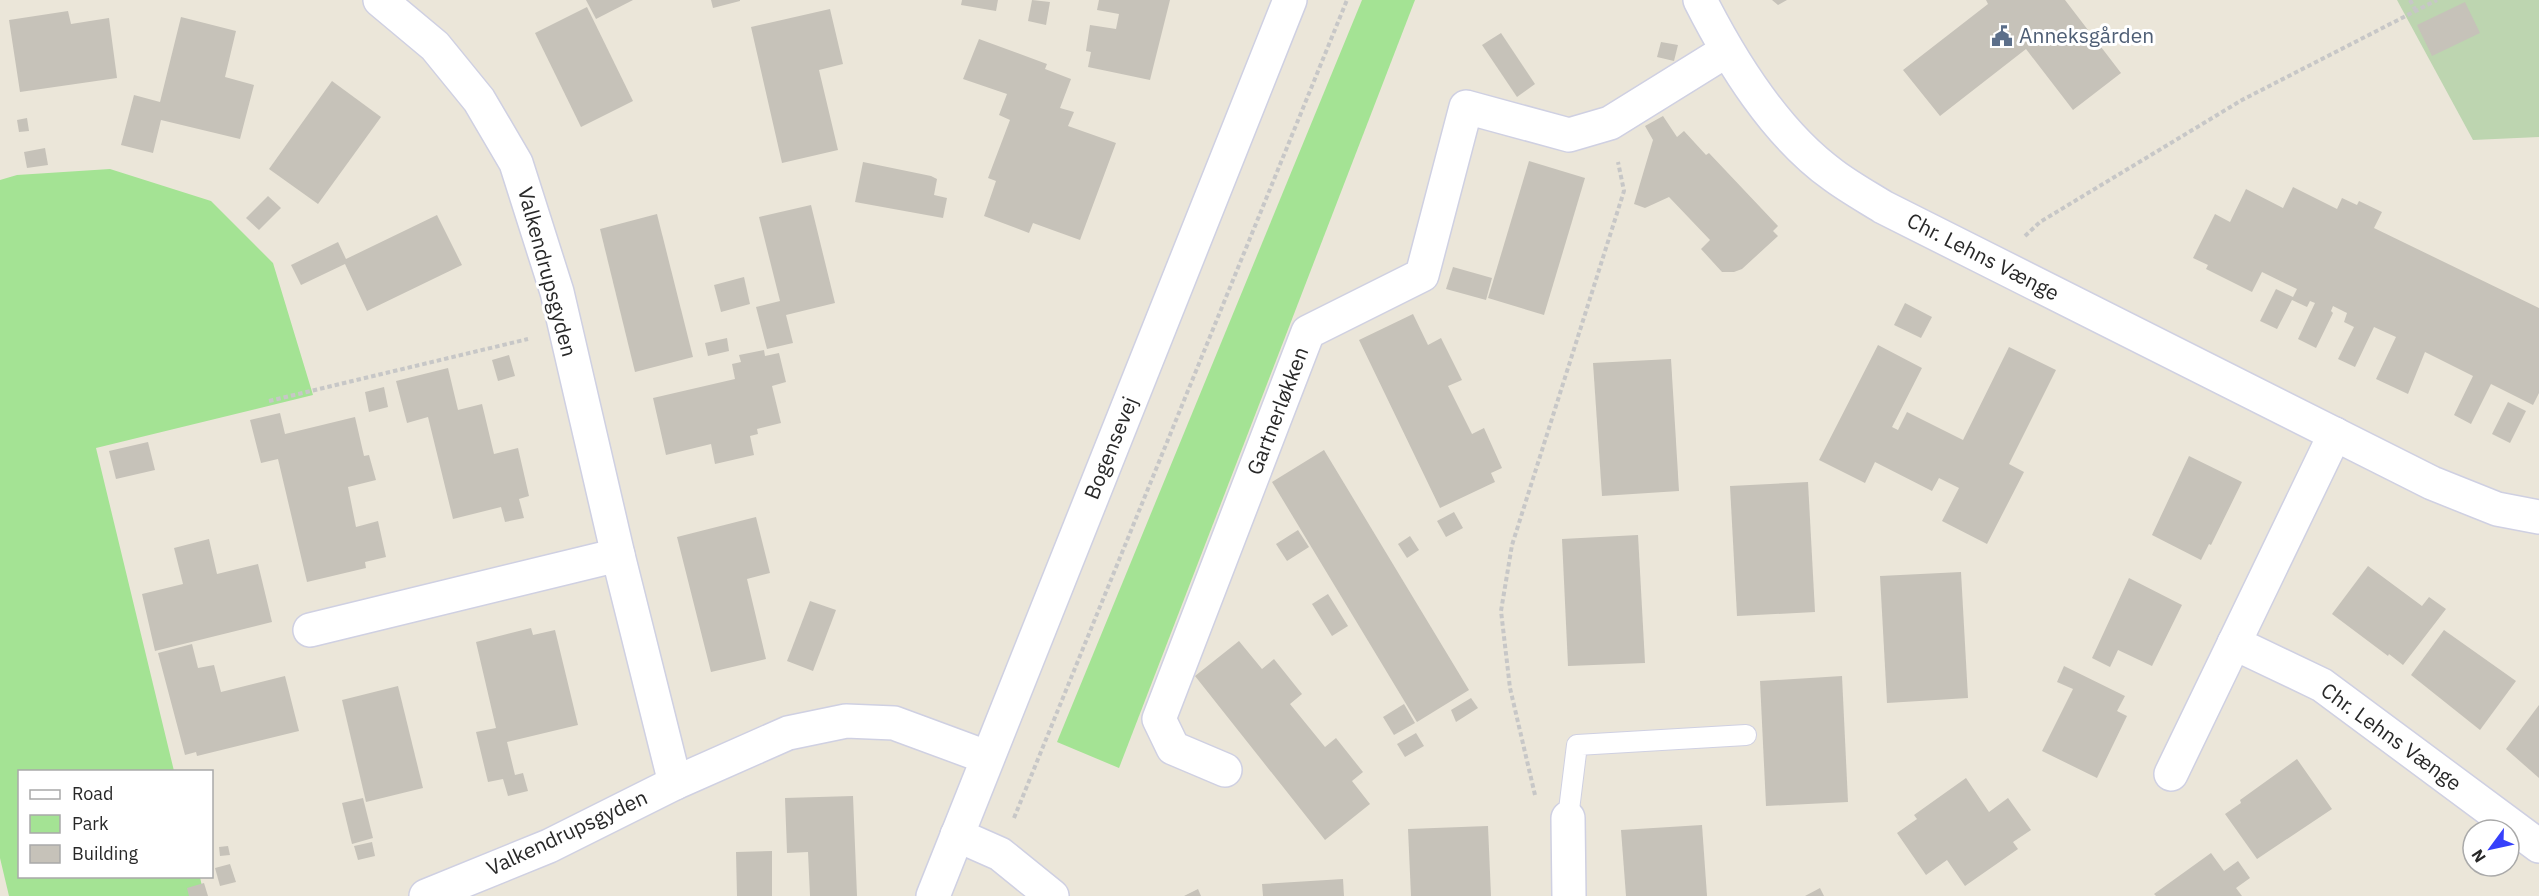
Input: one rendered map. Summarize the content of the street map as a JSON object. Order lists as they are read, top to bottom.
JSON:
{
  "streets": {
    "street": [
      "Chr. Lehns Vænge",
      "Valkendrupsgyden",
      "Gartnerløkken",
      "Bogensevej"
    ]
  },
  "crossings": [
    ["Chr. Lehns Vænge", "Gartnerløkken"],
    ["Valkendrupsgyden", "Bogensevej"]
  ],
  "places": {
    "public building": ["Anneksgården"]
  },
  "legend": ["Road", "Park", "Building"],
  "north": "bottom left"
}
